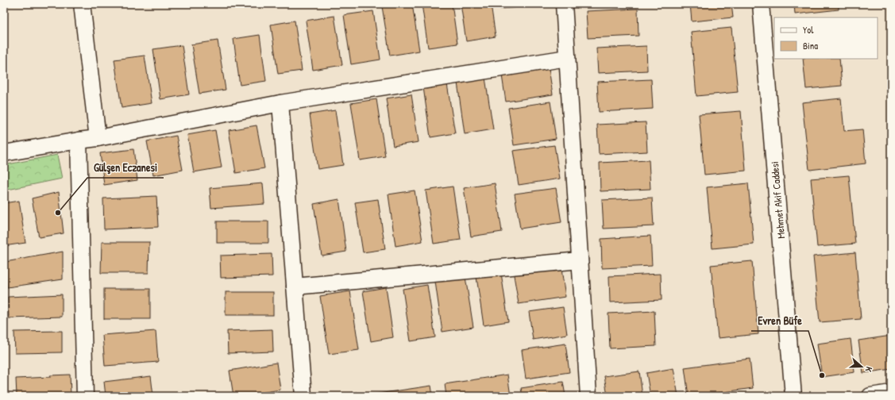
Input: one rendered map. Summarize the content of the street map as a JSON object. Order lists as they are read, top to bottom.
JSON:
{
  "streets": {
    "street": ["Mehmet Akif Caddesi"]
  },
  "places": ["Gülşen Eczanesi", "Evren Büfe"],
  "legend": ["Yol", "Bina"],
  "north": "right"
}
